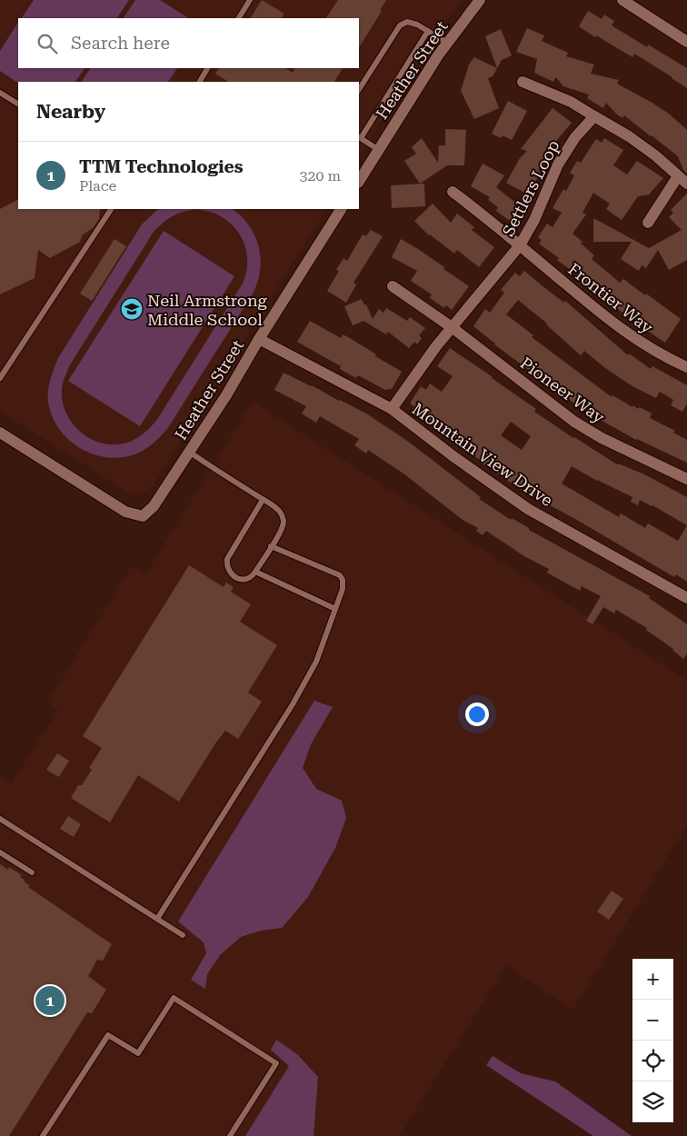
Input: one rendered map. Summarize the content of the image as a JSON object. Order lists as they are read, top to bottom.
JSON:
{
  "streets": {
    "street": [
      "Heather Street",
      "Settlers Loop",
      "Frontier Way",
      "Pioneer Way",
      "Mountain View Drive"
    ]
  },
  "crossings": [
    ["Heather Street", "Mountain View Drive"],
    ["Settlers Loop", "Frontier Way"],
    ["Settlers Loop", "Pioneer Way"],
    ["Settlers Loop", "Mountain View Drive"]
  ],
  "places": {
    "school or university": ["Neil Armstrong Middle School"]
  },
  "page": {
    "search": "Search here",
    "heading": "Nearby",
    "list": [
      {
        "mark": "1",
        "name": "TTM Technologies",
        "note": "Place",
        "value": "320 m"
      }
    ],
    "map_buttons": ["+", "−"],
    "pins": "1"
  }
}
